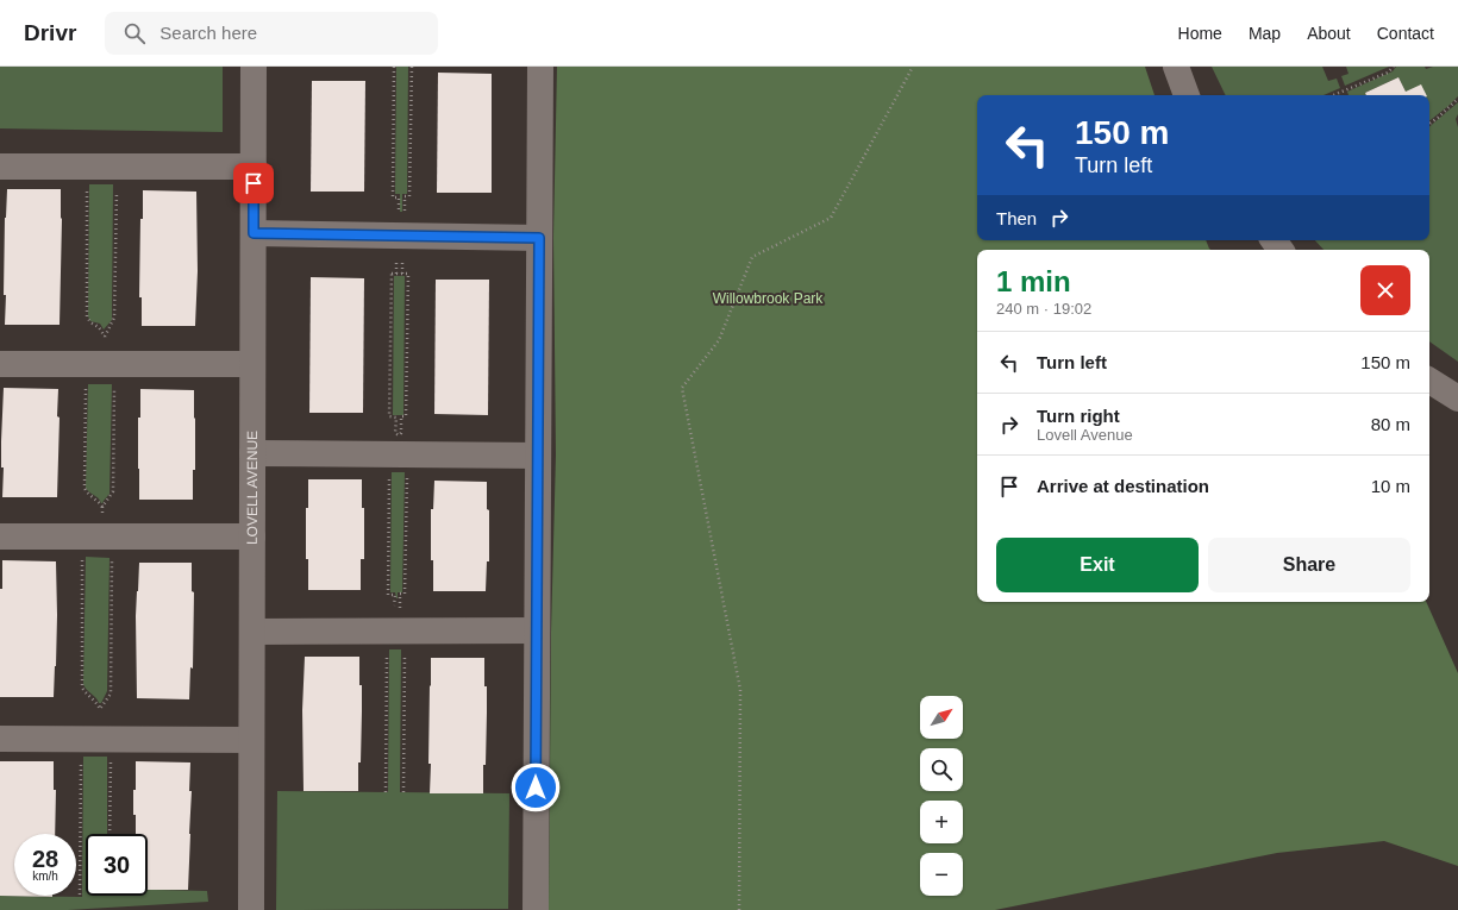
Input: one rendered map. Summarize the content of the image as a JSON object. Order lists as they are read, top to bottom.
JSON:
{
  "streets": {
    "street": ["LOVELL AVENUE"]
  },
  "parks": ["Willowbrook Park"],
  "north": "top right",
  "page": {
    "header": "Drivr",
    "search": "Search here",
    "nav": [
      "Home",
      "Map",
      "About",
      "Contact"
    ],
    "turn": ["150 m", "Turn left"],
    "then": "Then",
    "heading": ["1 min", "240 m · 19:02"],
    "list": [
      {
        "name": "Turn left",
        "value": "150 m"
      },
      {
        "name": "Turn right",
        "note": "Lovell Avenue",
        "value": "80 m"
      },
      {
        "name": "Arrive at destination",
        "value": "10 m"
      }
    ],
    "buttons": ["Exit", "Share"],
    "map_buttons": ["+", "−"],
    "speed": "28 km/h",
    "limit": "30"
  }
}
